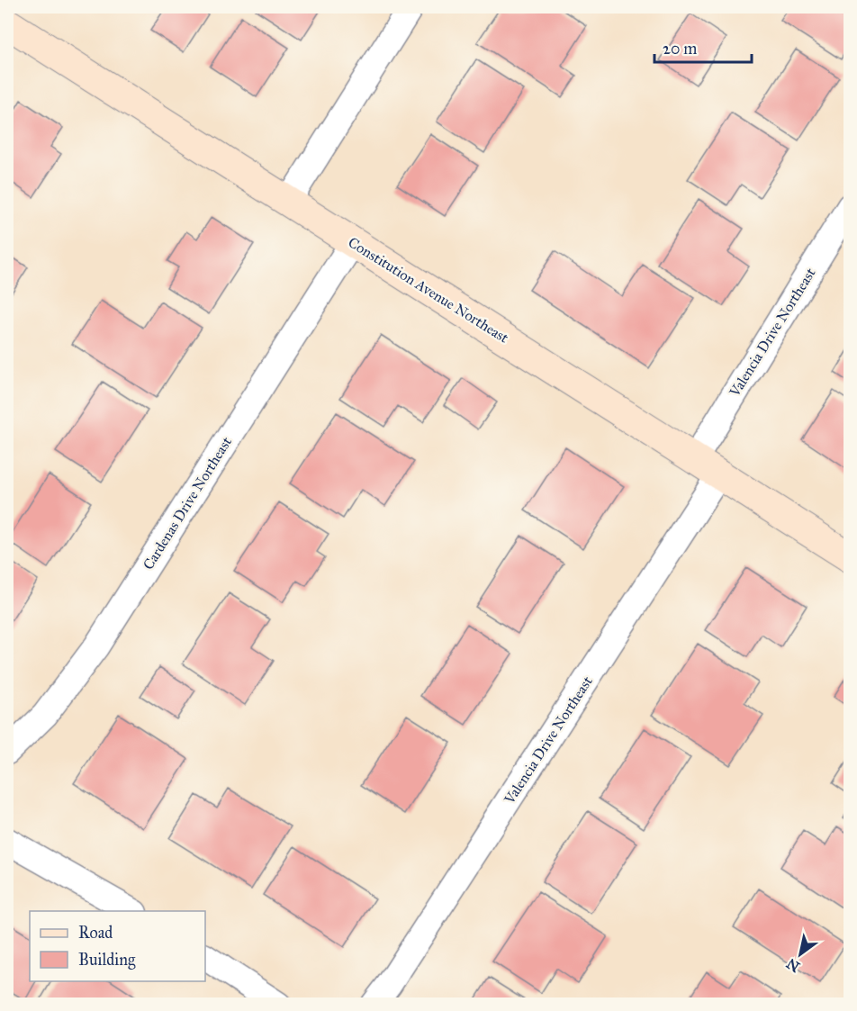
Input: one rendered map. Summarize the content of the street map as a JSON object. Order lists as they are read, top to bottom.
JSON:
{
  "streets": {
    "street": ["Constitution Avenue Northeast", "Valencia Drive Northeast", "Cardenas Drive Northeast"]
  },
  "crossings": [
    ["Constitution Avenue Northeast", "Valencia Drive Northeast"],
    ["Constitution Avenue Northeast", "Cardenas Drive Northeast"]
  ],
  "legend": ["Road", "Building"],
  "scale_bar": "20 m",
  "north": "bottom left"
}
